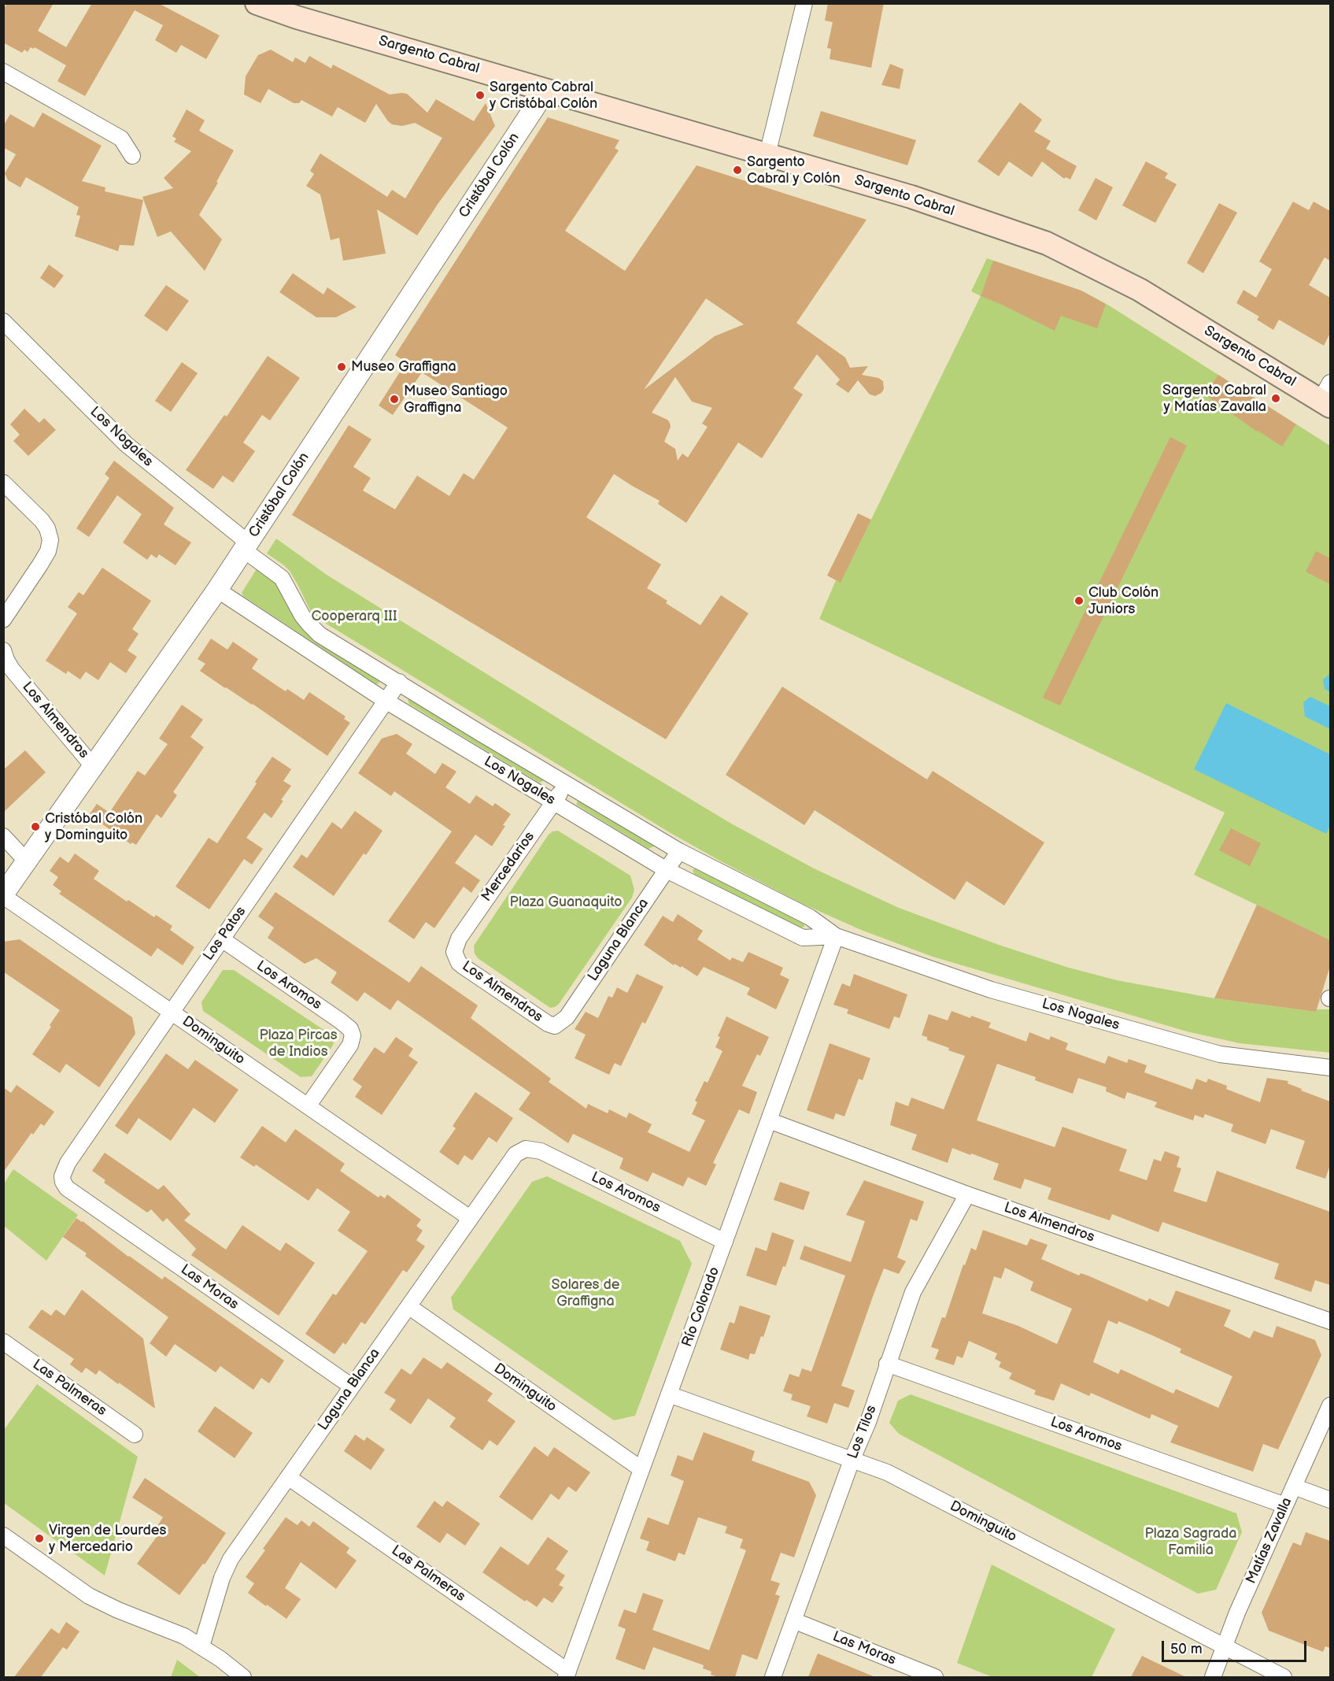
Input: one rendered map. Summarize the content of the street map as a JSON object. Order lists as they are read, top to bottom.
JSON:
{
  "streets": {
    "main road": ["Sargento Cabral"],
    "street": [
      "Cristóbal Colón",
      "Los Nogales",
      "Los Almendros",
      "Mercedarios",
      "Los Patos",
      "Laguna Blanca",
      "Los Aromos",
      "Dominguito",
      "Las Moras",
      "Río Colorado",
      "Las Palmeras",
      "Los Tilos",
      "Matías Zavalla"
    ]
  },
  "crossings": [
    ["Sargento Cabral", "Cristóbal Colón"],
    ["Cristóbal Colón", "Los Nogales"],
    ["Cristóbal Colón", "Los Almendros"],
    ["Cristóbal Colón", "Dominguito"],
    ["Los Nogales", "Mercedarios"],
    ["Los Nogales", "Los Patos"],
    ["Los Nogales", "Laguna Blanca"],
    ["Los Nogales", "Río Colorado"],
    ["Los Almendros", "Mercedarios"],
    ["Los Almendros", "Laguna Blanca"],
    ["Los Almendros", "Río Colorado"],
    ["Los Almendros", "Los Tilos"],
    ["Los Patos", "Los Aromos"],
    ["Los Patos", "Dominguito"],
    ["Los Patos", "Las Moras"],
    ["Laguna Blanca", "Los Aromos"],
    ["Laguna Blanca", "Dominguito"],
    ["Laguna Blanca", "Las Moras"],
    ["Laguna Blanca", "Las Palmeras"],
    ["Los Aromos", "Dominguito"],
    ["Los Aromos", "Río Colorado"],
    ["Los Aromos", "Los Tilos"],
    ["Los Aromos", "Matías Zavalla"],
    ["Dominguito", "Río Colorado"],
    ["Dominguito", "Los Tilos"],
    ["Dominguito", "Matías Zavalla"],
    ["Las Moras", "Los Tilos"],
    ["Río Colorado", "Las Palmeras"]
  ],
  "parks": [
    "Cooperarq III",
    "Plaza Guanaquito",
    "Plaza Pircas de Indios",
    "Solares de Graffigna",
    "Plaza Sagrada Familia"
  ],
  "places": [
    "Sargento Cabral y Cristóbal Colón",
    "Sargento Cabral y Colón",
    "Museo Graffigna",
    "Sargento Cabral y Matías Zavalla",
    "Museo Santiago Graffigna",
    "Club Colón Juniors",
    "Cristóbal Colón y Dominguito",
    "Virgen de Lourdes y Mercedario"
  ],
  "scale_bar": "50 m"
}
